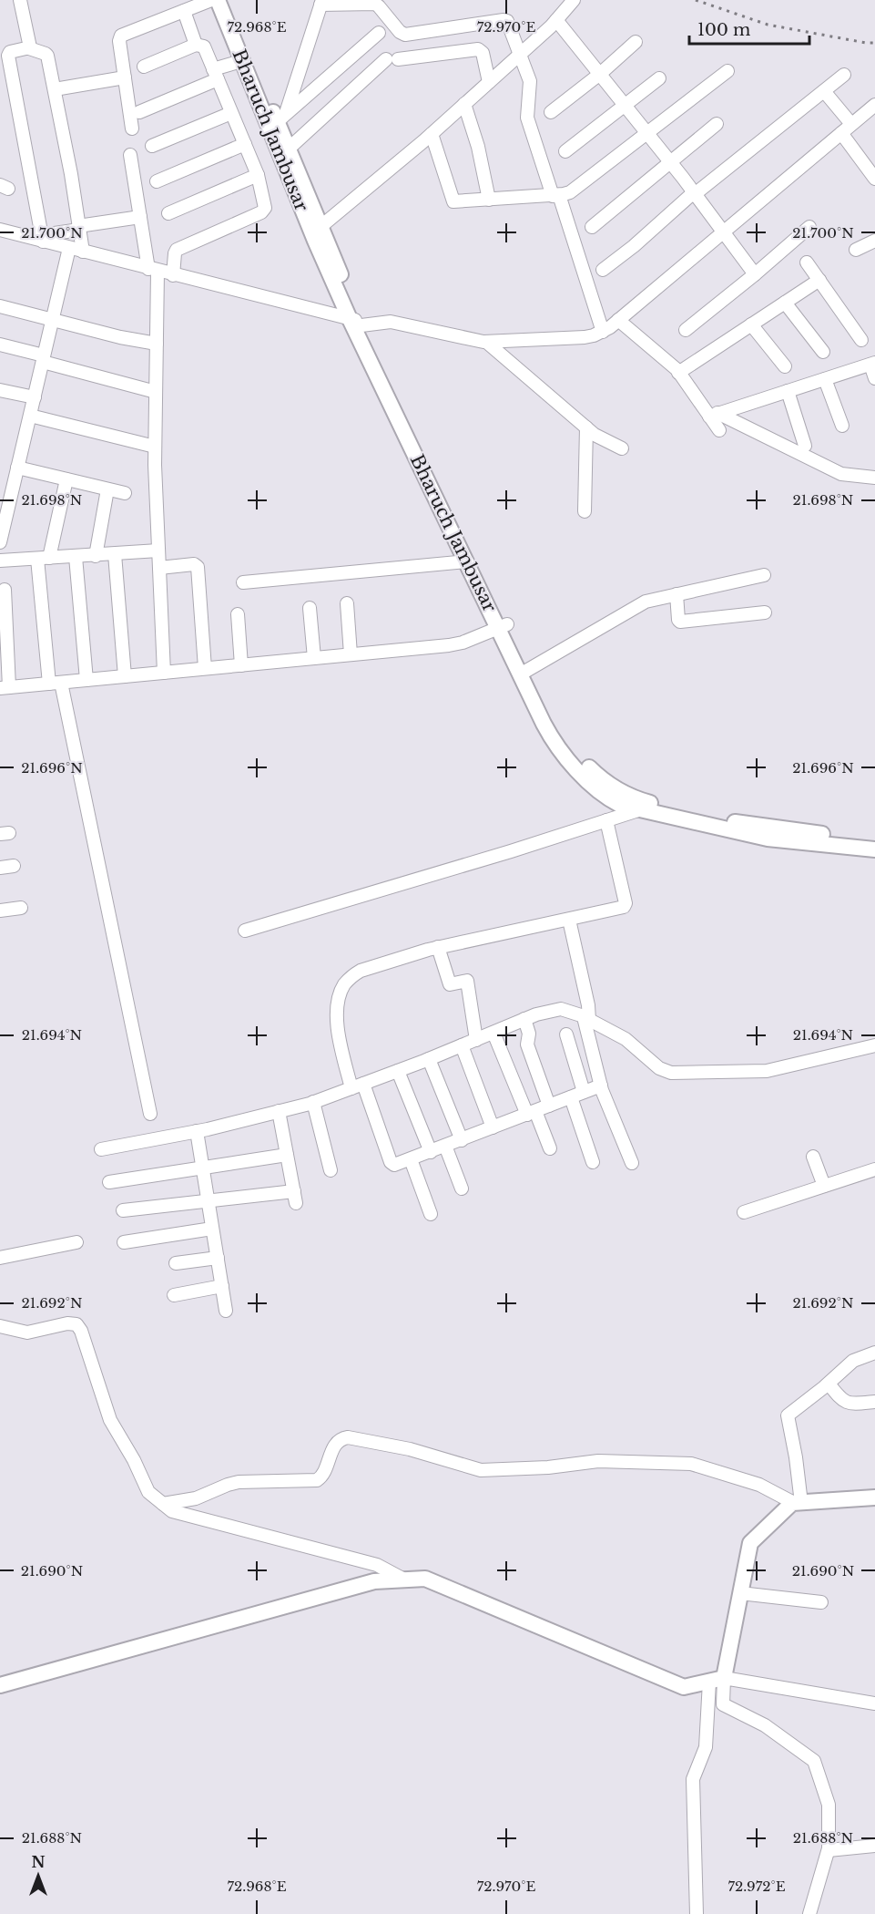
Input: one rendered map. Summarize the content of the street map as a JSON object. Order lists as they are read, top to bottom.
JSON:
{
  "streets": {
    "main road": ["Bharuch Jambusar"]
  },
  "scale_bar": "100 m",
  "north": "top",
  "coordinates": [
    "72.968°E",
    "72.970°E",
    "21.700°N",
    "21.698°N",
    "21.696°N",
    "21.694°N",
    "21.692°N",
    "21.690°N",
    "21.688°N",
    "72.972°E"
  ]
}
